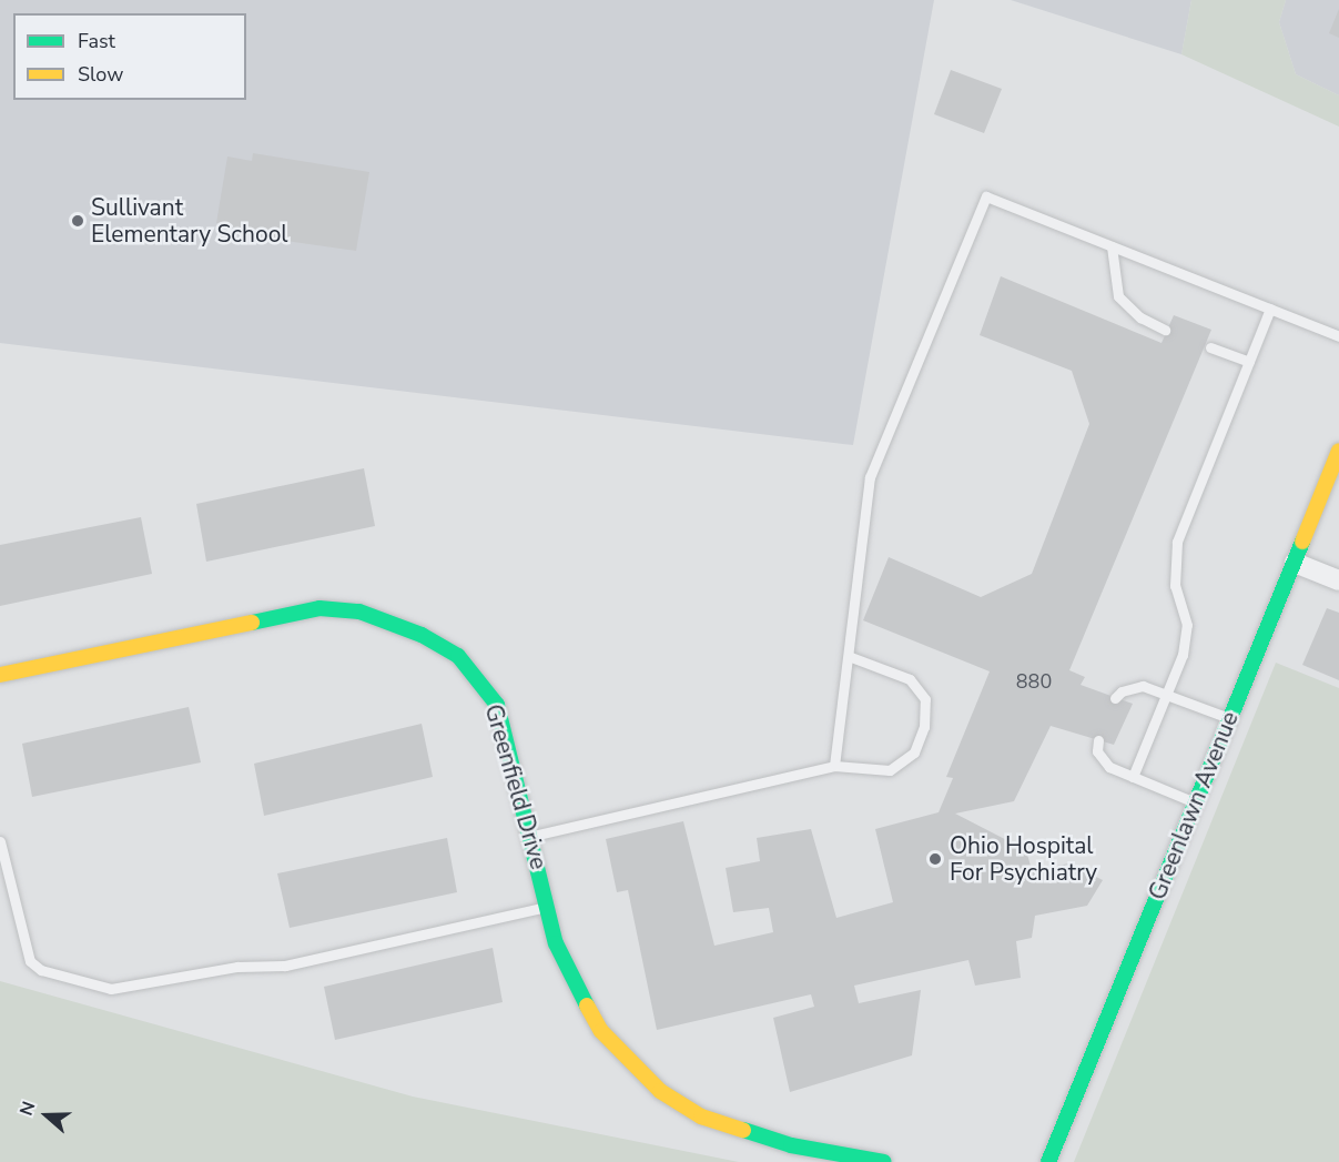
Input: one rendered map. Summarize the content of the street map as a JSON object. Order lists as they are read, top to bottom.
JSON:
{
  "streets": {
    "street": ["Greenfield Drive", "Greenlawn Avenue"]
  },
  "places": ["Sullivant Elementary School", "Ohio Hospital For Psychiatry"],
  "house_numbers": ["880"],
  "legend": ["Fast", "Slow"],
  "north": "left"
}
